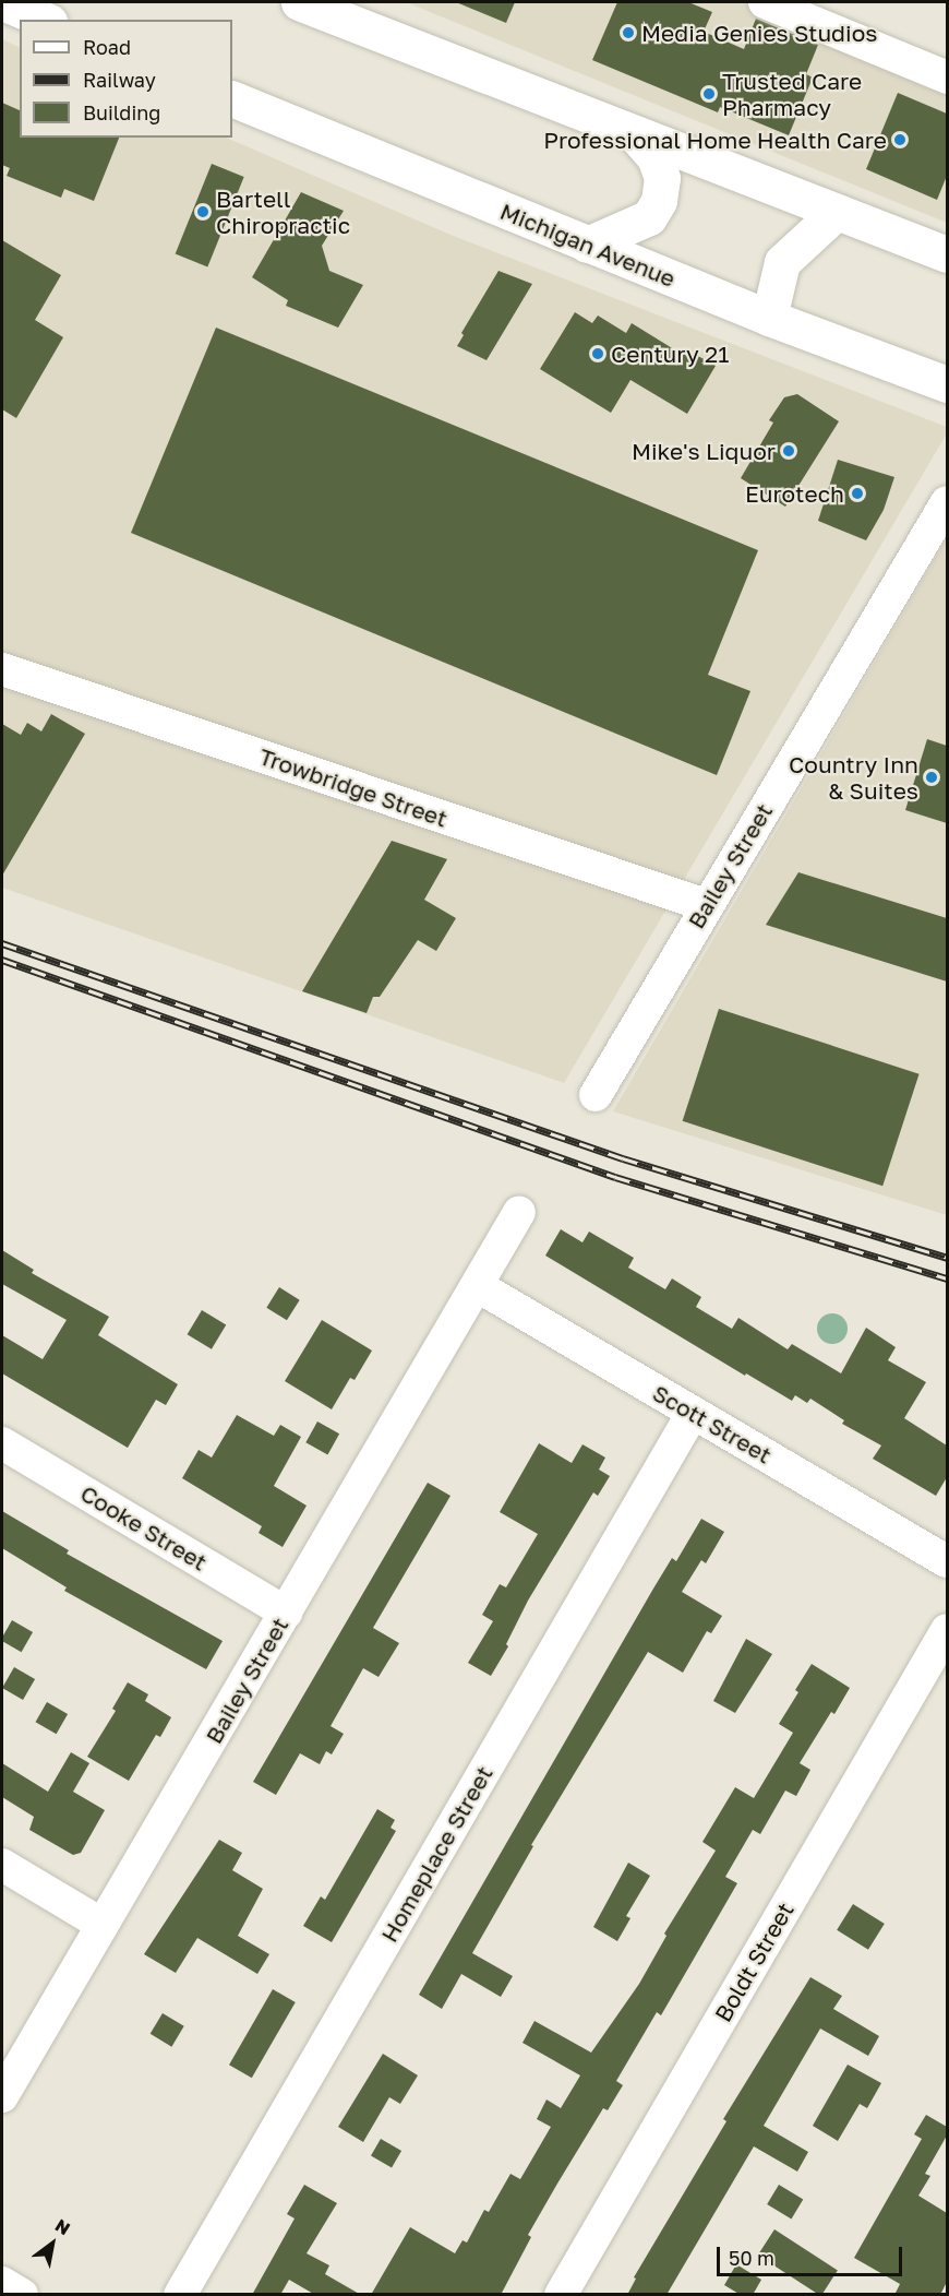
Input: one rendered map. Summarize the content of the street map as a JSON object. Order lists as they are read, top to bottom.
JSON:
{
  "streets": {
    "main road": ["Michigan Avenue"],
    "street": [
      "Trowbridge Street",
      "Bailey Street",
      "Scott Street",
      "Cooke Street",
      "Homeplace Street",
      "Boldt Street"
    ]
  },
  "crossings": [
    ["Trowbridge Street", "Bailey Street"],
    ["Bailey Street", "Scott Street"],
    ["Bailey Street", "Cooke Street"],
    ["Scott Street", "Homeplace Street"]
  ],
  "places": [
    "Media Genies Studios",
    "Trusted Care Pharmacy",
    "Professional Home Health Care",
    "Bartell Chiropractic",
    "Century 21",
    "Mike's Liquor",
    "Eurotech",
    "Country Inn & Suites"
  ],
  "legend": ["Road", "Railway", "Building"],
  "scale_bar": "50 m",
  "north": "top right"
}
